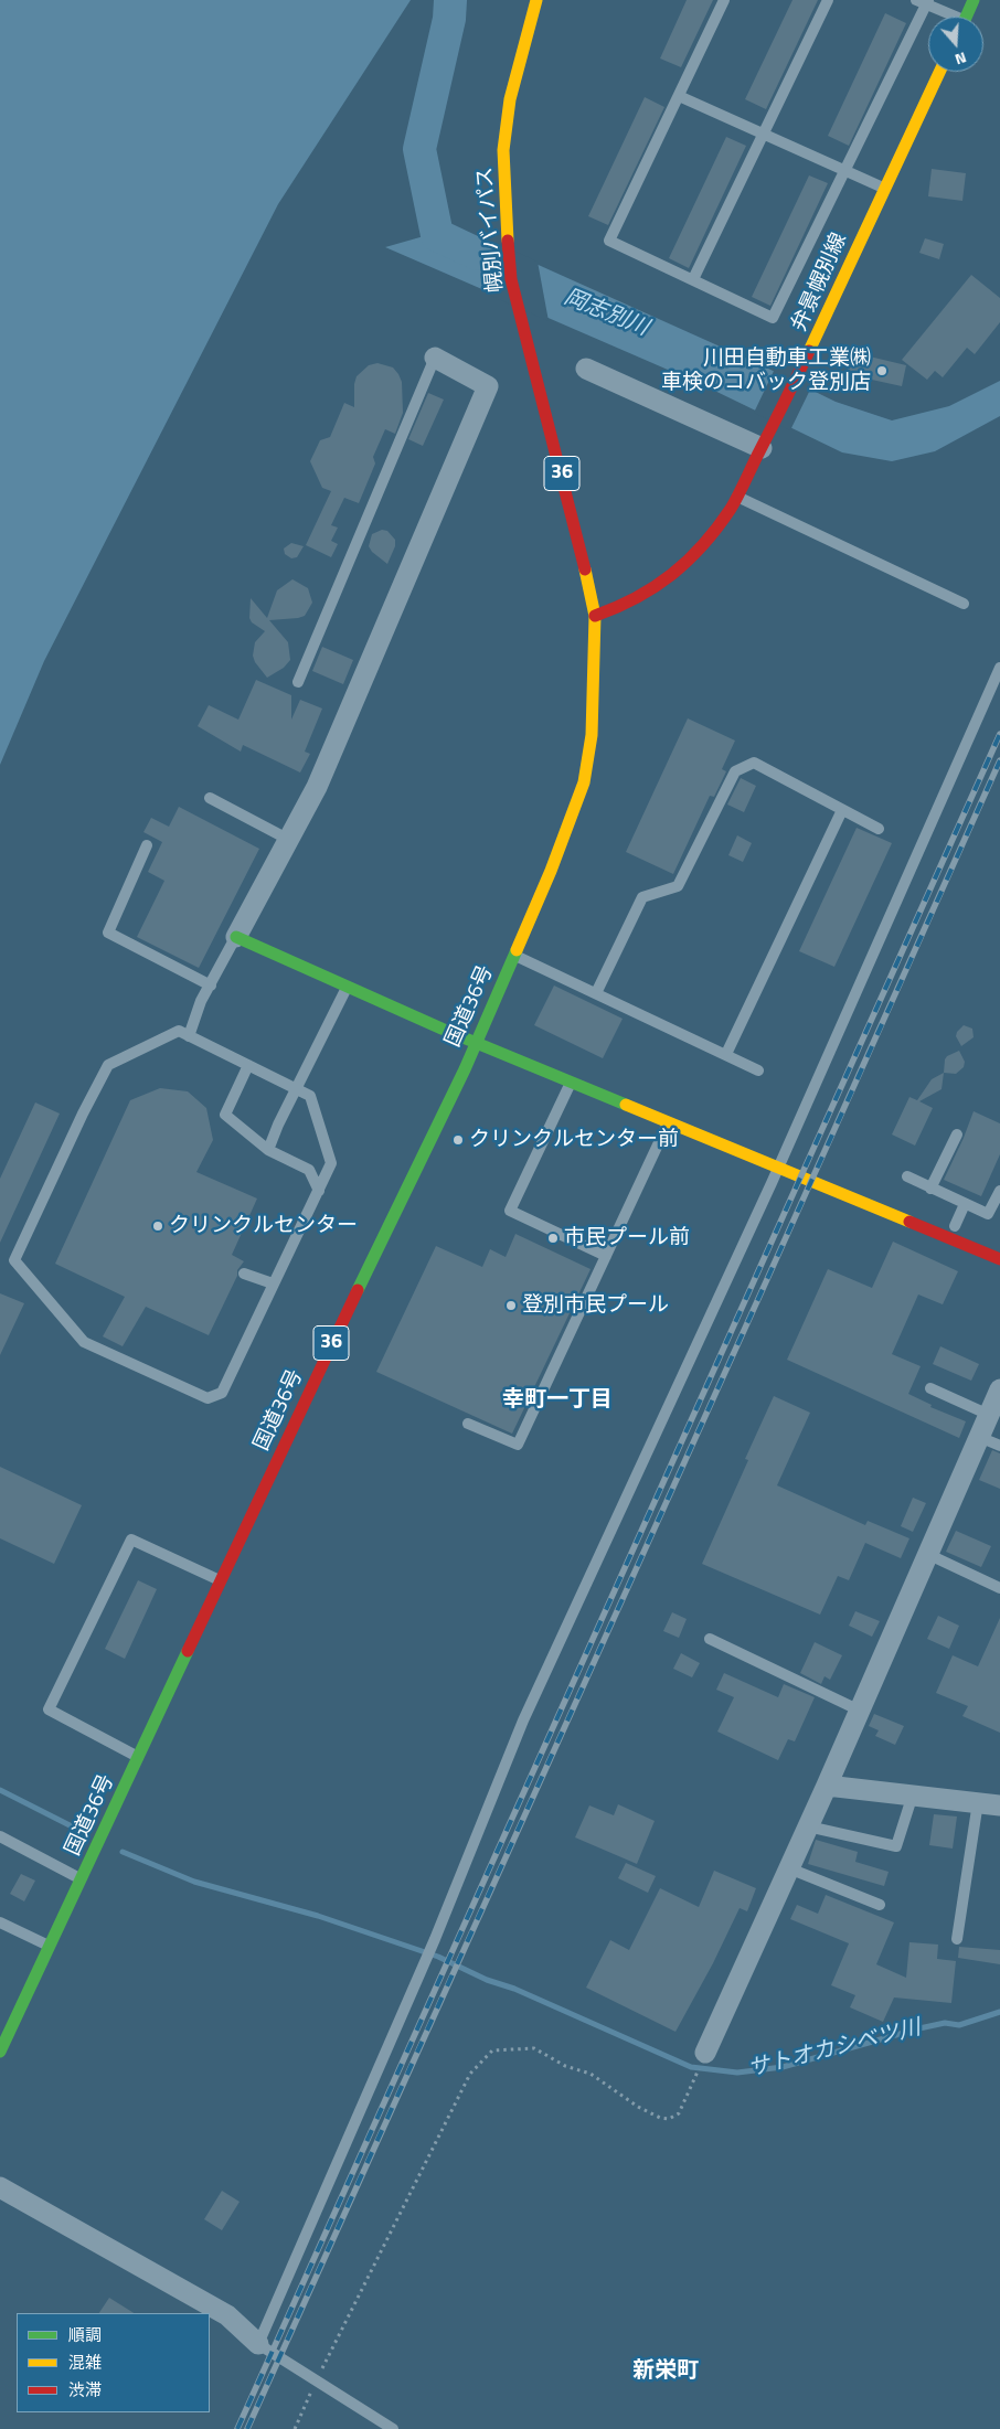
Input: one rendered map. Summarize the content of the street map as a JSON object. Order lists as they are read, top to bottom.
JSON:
{
  "streets": {
    "main road": [
      "幌別バイパス",
      "弁景幌別線",
      "36",
      "国道36号"
    ]
  },
  "crossings": [
    ["幌別バイパス", "弁景幌別線"],
    ["幌別バイパス", "国道36号"],
    ["弁景幌別線", "国道36号"]
  ],
  "districts": ["幸町一丁目", "新栄町"],
  "water": ["岡志別川", "サトオカシベツ川"],
  "places": [
    "川田自動車工業㈱ 車検のコバック登別店",
    "クリンクルセンター前",
    "クリンクルセンター",
    "市民プール前",
    "登別市民プール"
  ],
  "legend": ["順調", "混雑", "渋滞"],
  "north": "bottom"
}
